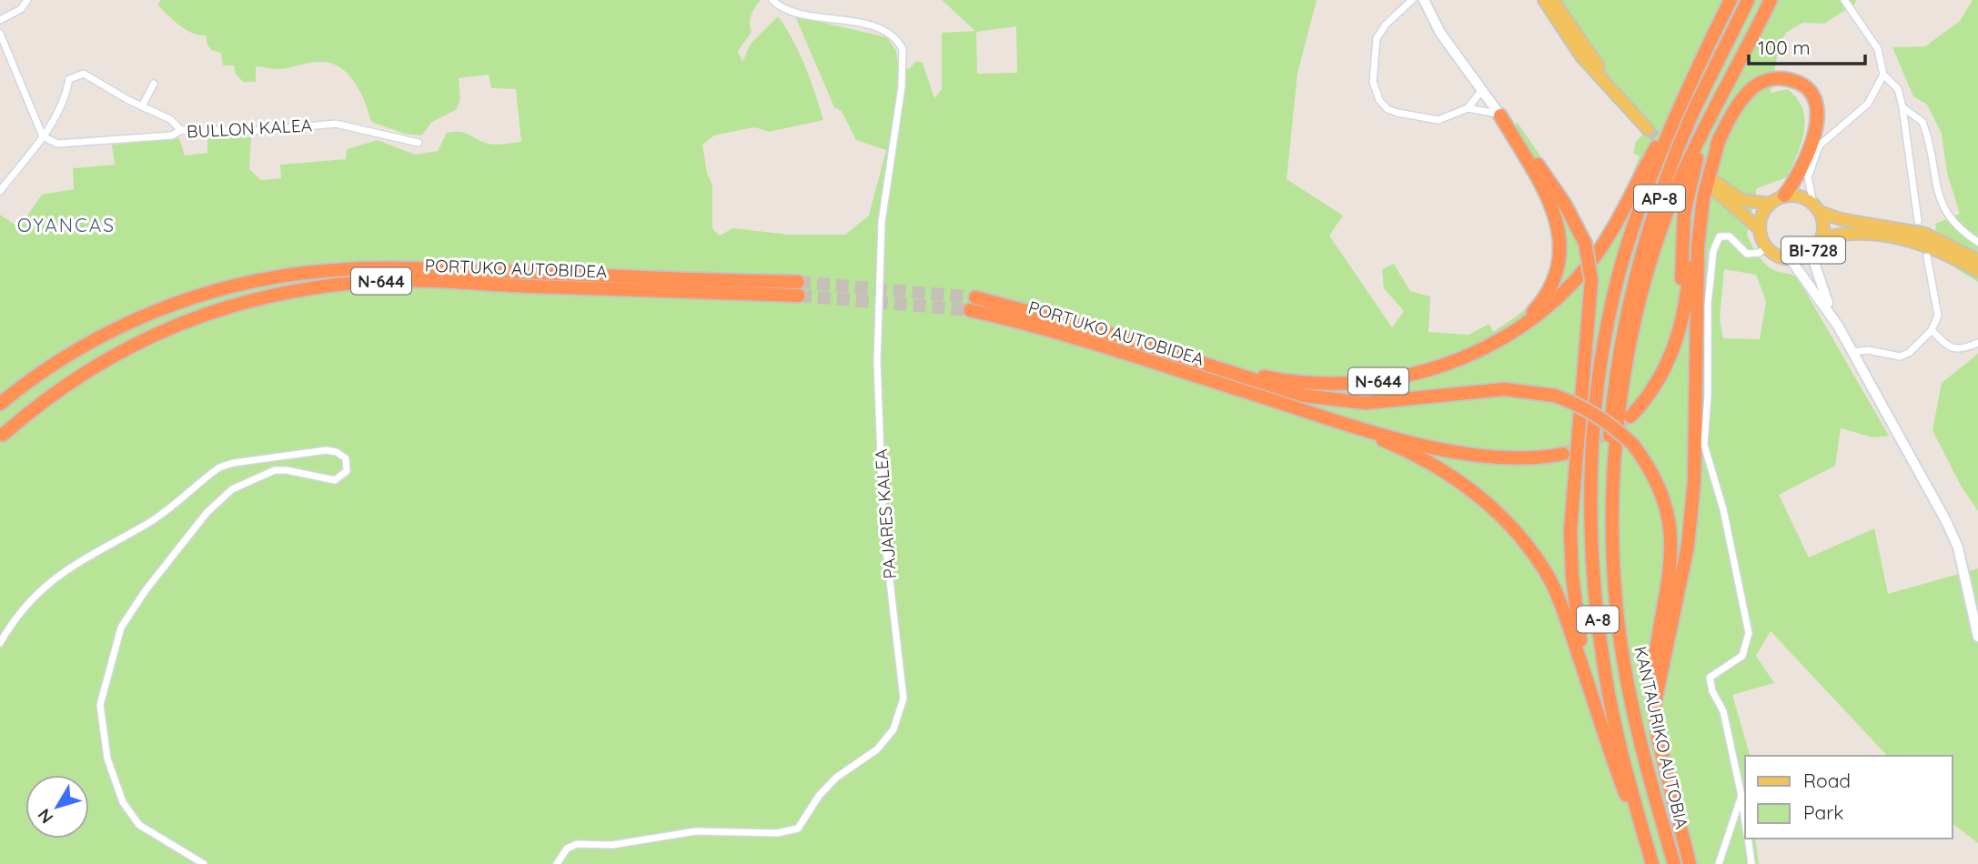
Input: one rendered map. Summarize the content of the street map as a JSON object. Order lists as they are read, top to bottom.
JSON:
{
  "streets": {
    "highway": [
      "AP-8",
      "PORTUKO AUTOBIDEA",
      "N-644",
      "A-8",
      "KANTAURIKO AUTOBIA"
    ],
    "main road": ["BI-728"],
    "street": ["BULLON KALEA", "PAJARES KALEA"]
  },
  "crossings": [
    ["AP-8", "KANTAURIKO AUTOBIA"],
    ["PORTUKO AUTOBIDEA", "N-644"],
    ["N-644", "A-8"]
  ],
  "districts": ["OYANCAS"],
  "legend": ["Road", "Park"],
  "scale_bar": "100 m",
  "north": "bottom left"
}
